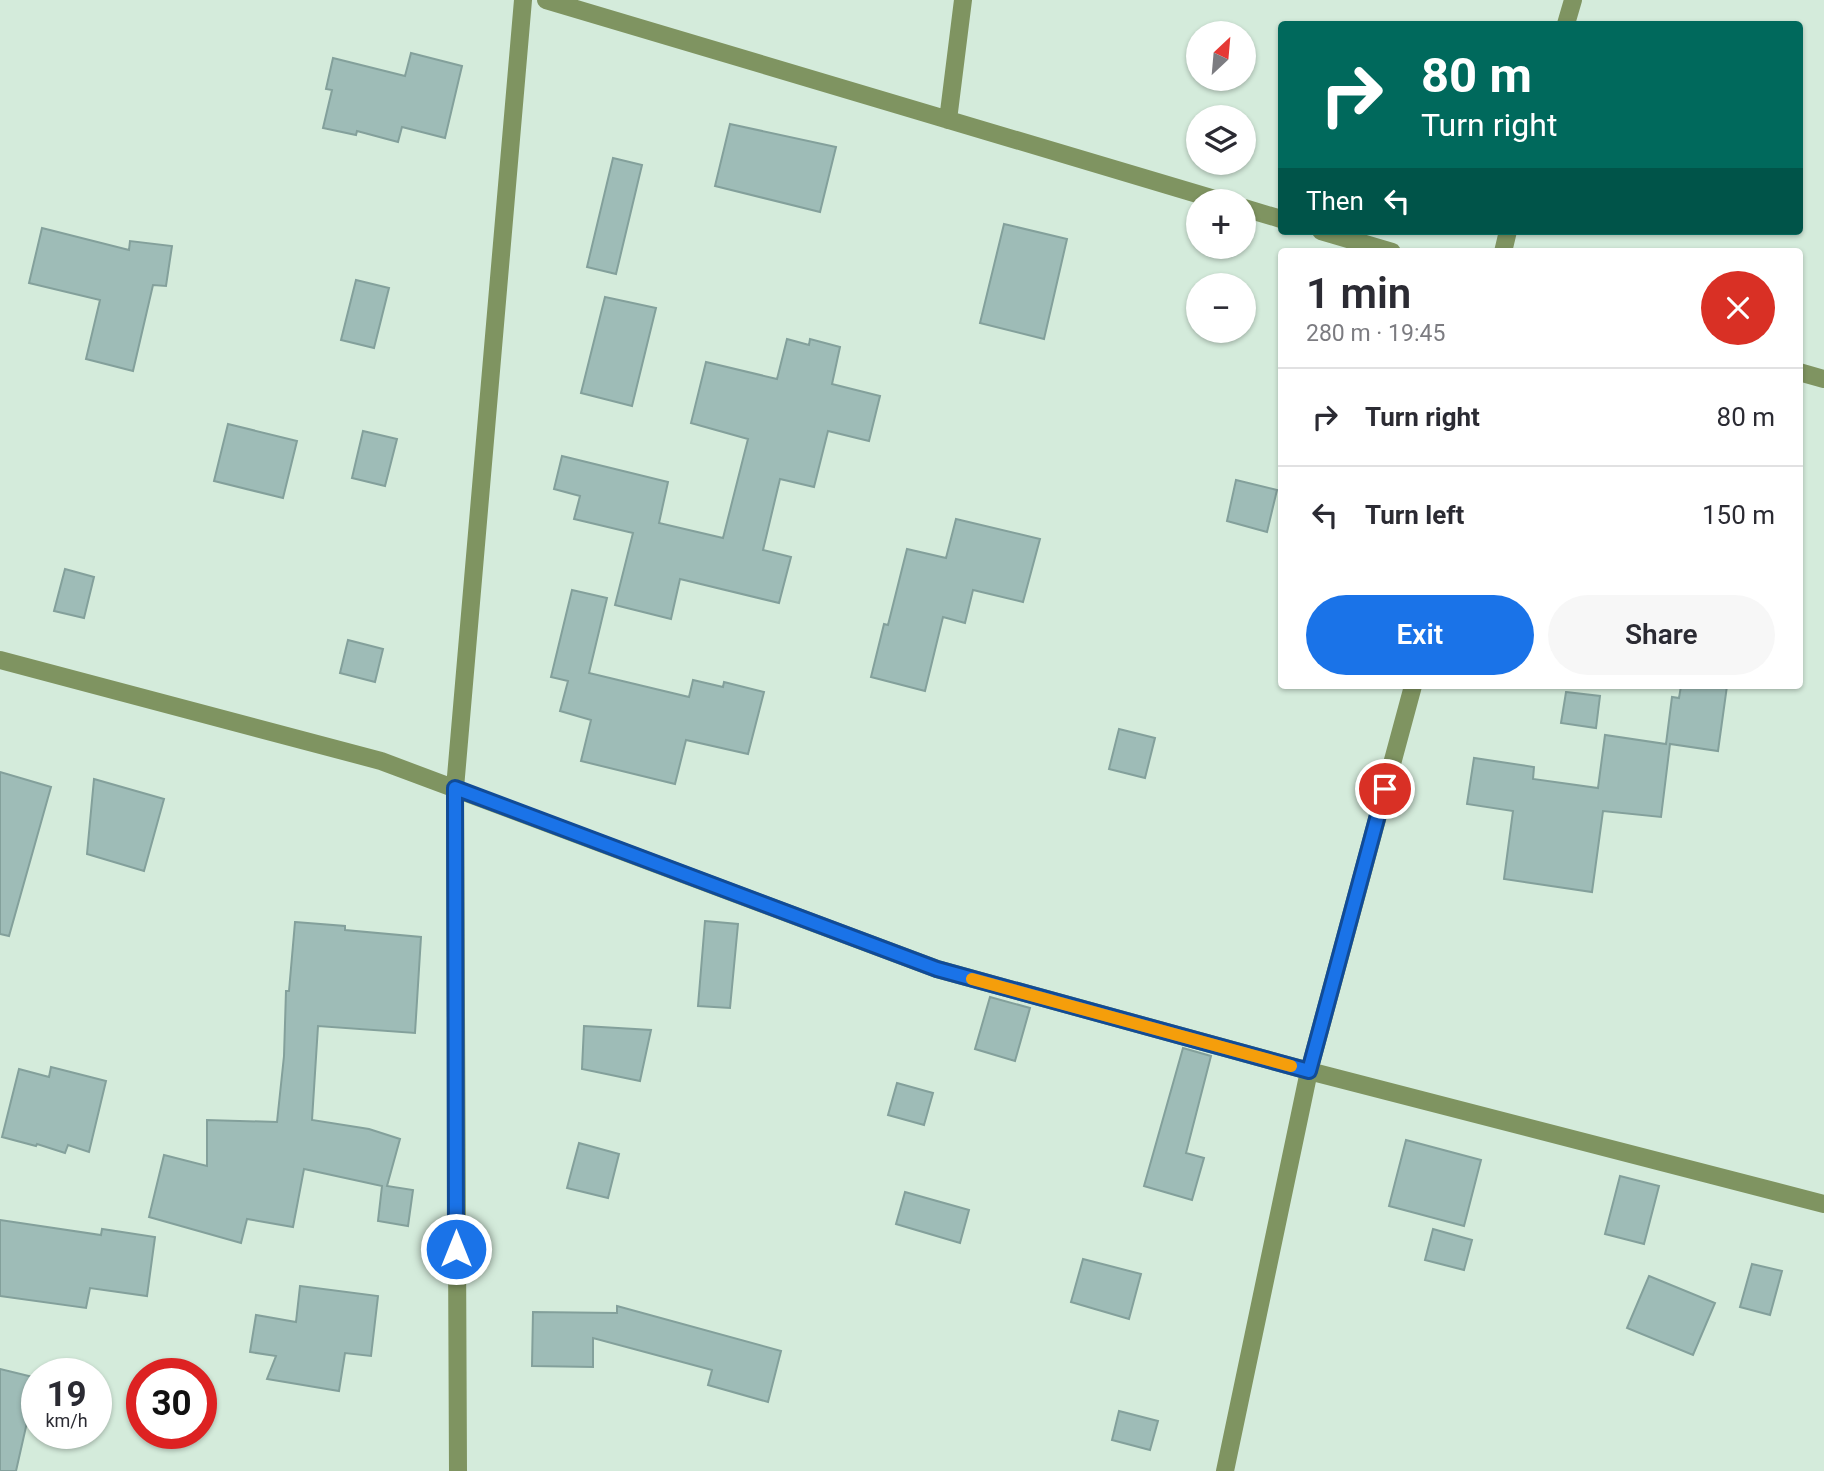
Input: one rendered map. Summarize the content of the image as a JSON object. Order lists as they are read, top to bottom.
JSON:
{
  "north": "top right",
  "page": {
    "map_buttons": ["+", "−"],
    "turn": ["80 m", "Turn right"],
    "then": "Then",
    "heading": ["1 min", "280 m · 19:45"],
    "list": [
      {
        "name": "Turn right",
        "value": "80 m"
      },
      {
        "name": "Turn left",
        "value": "150 m"
      }
    ],
    "buttons": ["Exit", "Share"],
    "speed": "19 km/h",
    "limit": "30"
  }
}
